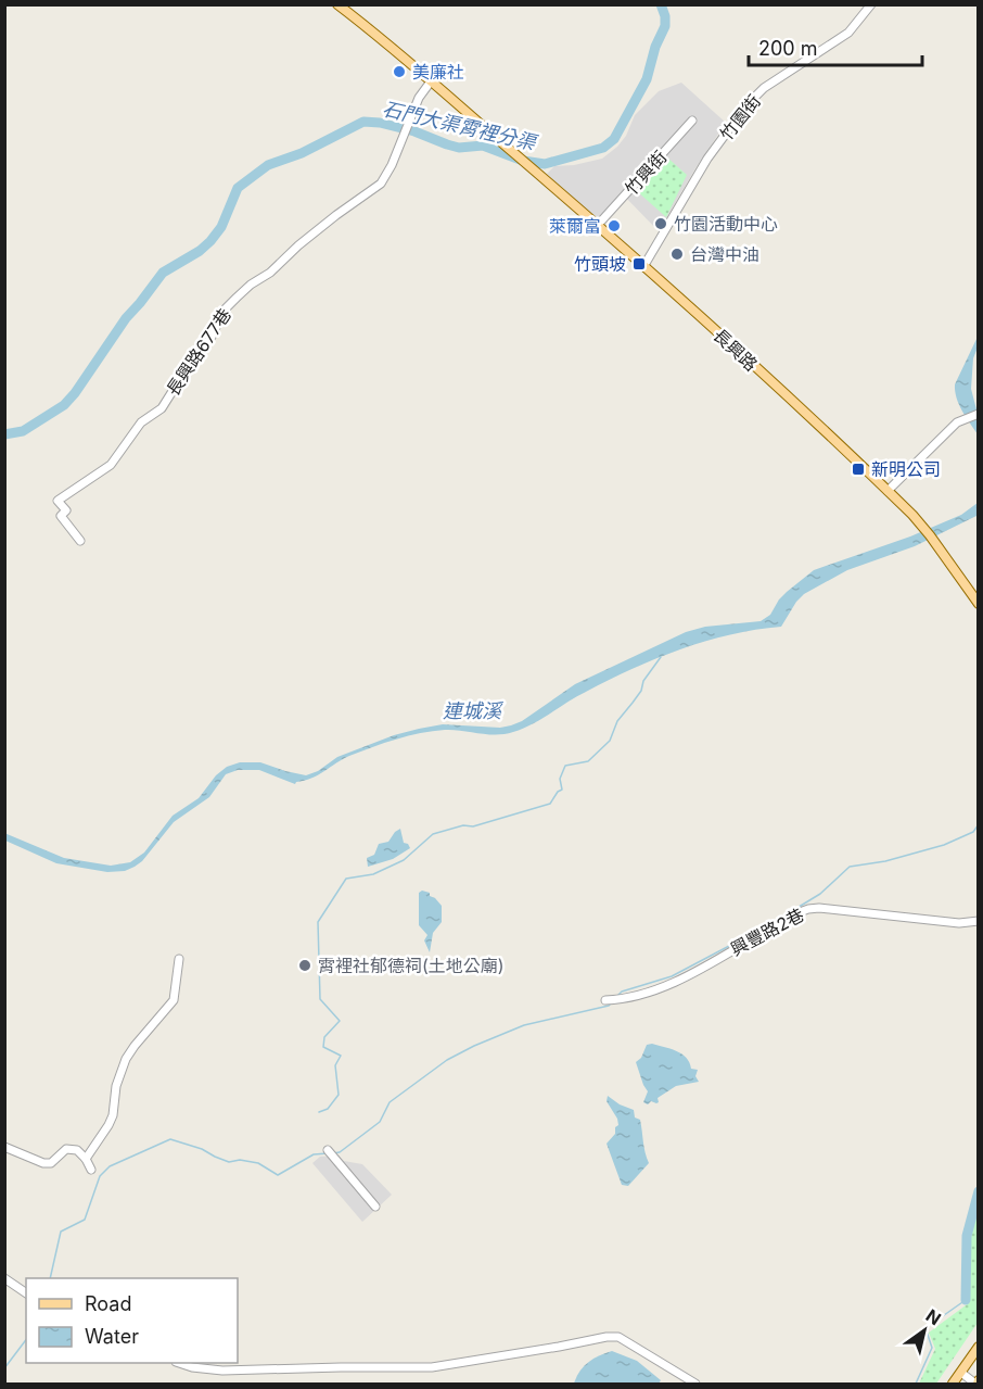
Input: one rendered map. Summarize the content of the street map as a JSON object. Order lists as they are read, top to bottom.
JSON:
{
  "streets": {
    "main road": ["長興路"],
    "street": [
      "竹園街",
      "竹興街",
      "長興路677巷",
      "興豐路2巷"
    ]
  },
  "crossings": [
    ["竹園街", "長興路"],
    ["竹興街", "長興路"],
    ["長興路", "長興路677巷"]
  ],
  "water": ["石門大渠霄裡分渠", "連城溪"],
  "places": {
    "other": [
      "美廉社",
      "竹園活動中心",
      "萊爾富",
      "台灣中油",
      "霄裡社郁德祠(土地公廟)"
    ],
    "transit": ["竹頭坡", "新明公司"]
  },
  "legend": ["Road", "Water"],
  "scale_bar": "200 m",
  "north": "top right"
}
